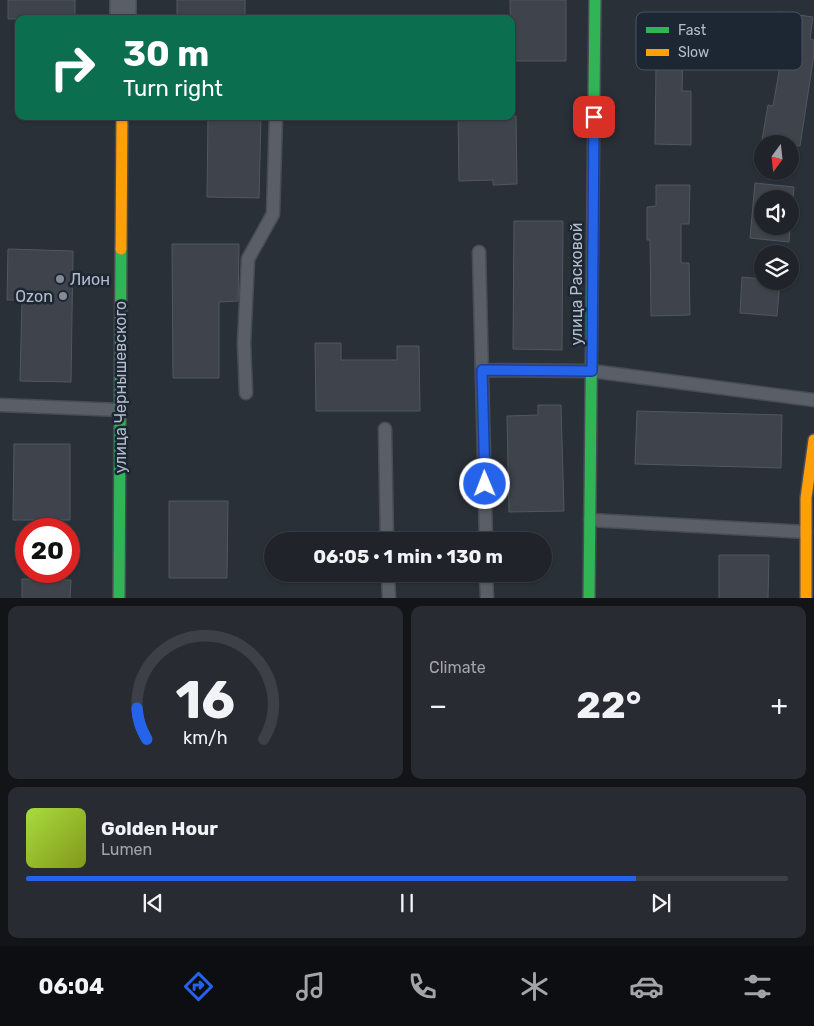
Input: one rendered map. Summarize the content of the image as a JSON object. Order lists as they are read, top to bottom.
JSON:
{
  "streets": {
    "street": ["улица Расковой", "улица Чернышевского"]
  },
  "places": ["Лион", "Ozon"],
  "legend": ["Fast", "Slow"],
  "north": "bottom",
  "page": {
    "turn": ["30 m", "Turn right"],
    "limit": "20",
    "trip": "06:05 · 1 min · 130 m",
    "tile": "Climate",
    "heat": ["−", "22°", "+"],
    "song": ["Golden Hour", "Lumen"],
    "tabs": "06:04",
    "gauge": ["16", "km/h"]
  }
}
